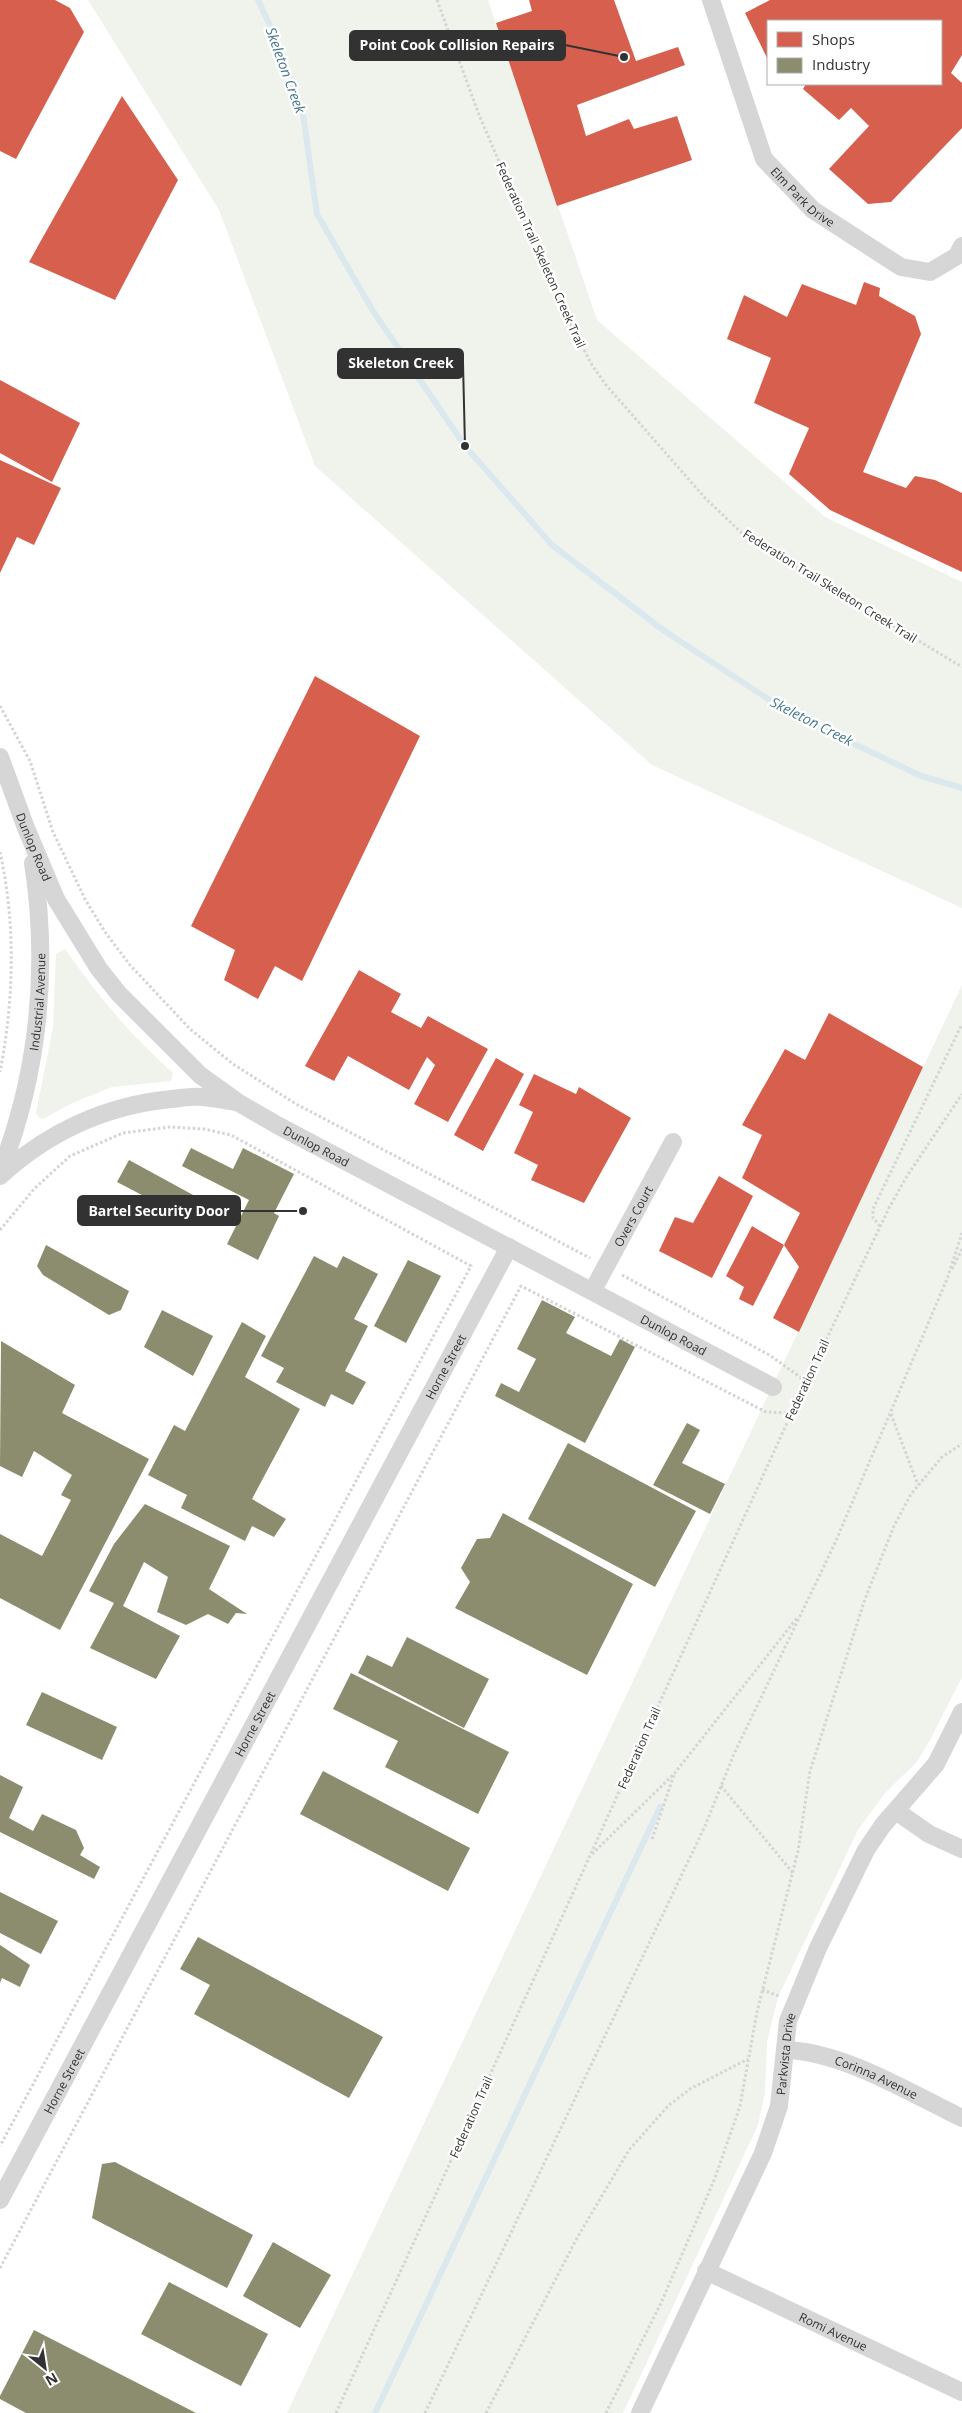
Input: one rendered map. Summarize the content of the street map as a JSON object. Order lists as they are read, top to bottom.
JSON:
{
  "streets": {
    "street": [
      "Elm Park Drive",
      "Dunlop Road",
      "Industrial Avenue",
      "Overs Court",
      "Horne Street",
      "Parkvista Drive",
      "Corinna Avenue",
      "Romi Avenue"
    ],
    "path": ["Federation Trail Skeleton Creek Trail", "Federation Trail"]
  },
  "crossings": [
    ["Dunlop Road", "Industrial Avenue"],
    ["Dunlop Road", "Overs Court"],
    ["Dunlop Road", "Horne Street"],
    ["Parkvista Drive", "Corinna Avenue"],
    ["Parkvista Drive", "Romi Avenue"]
  ],
  "water": ["Skeleton Creek"],
  "places": ["Point Cook Collision Repairs", "Skeleton Creek", "Bartel Security Door"],
  "legend": ["Shops", "Industry"],
  "north": "bottom right"
}
